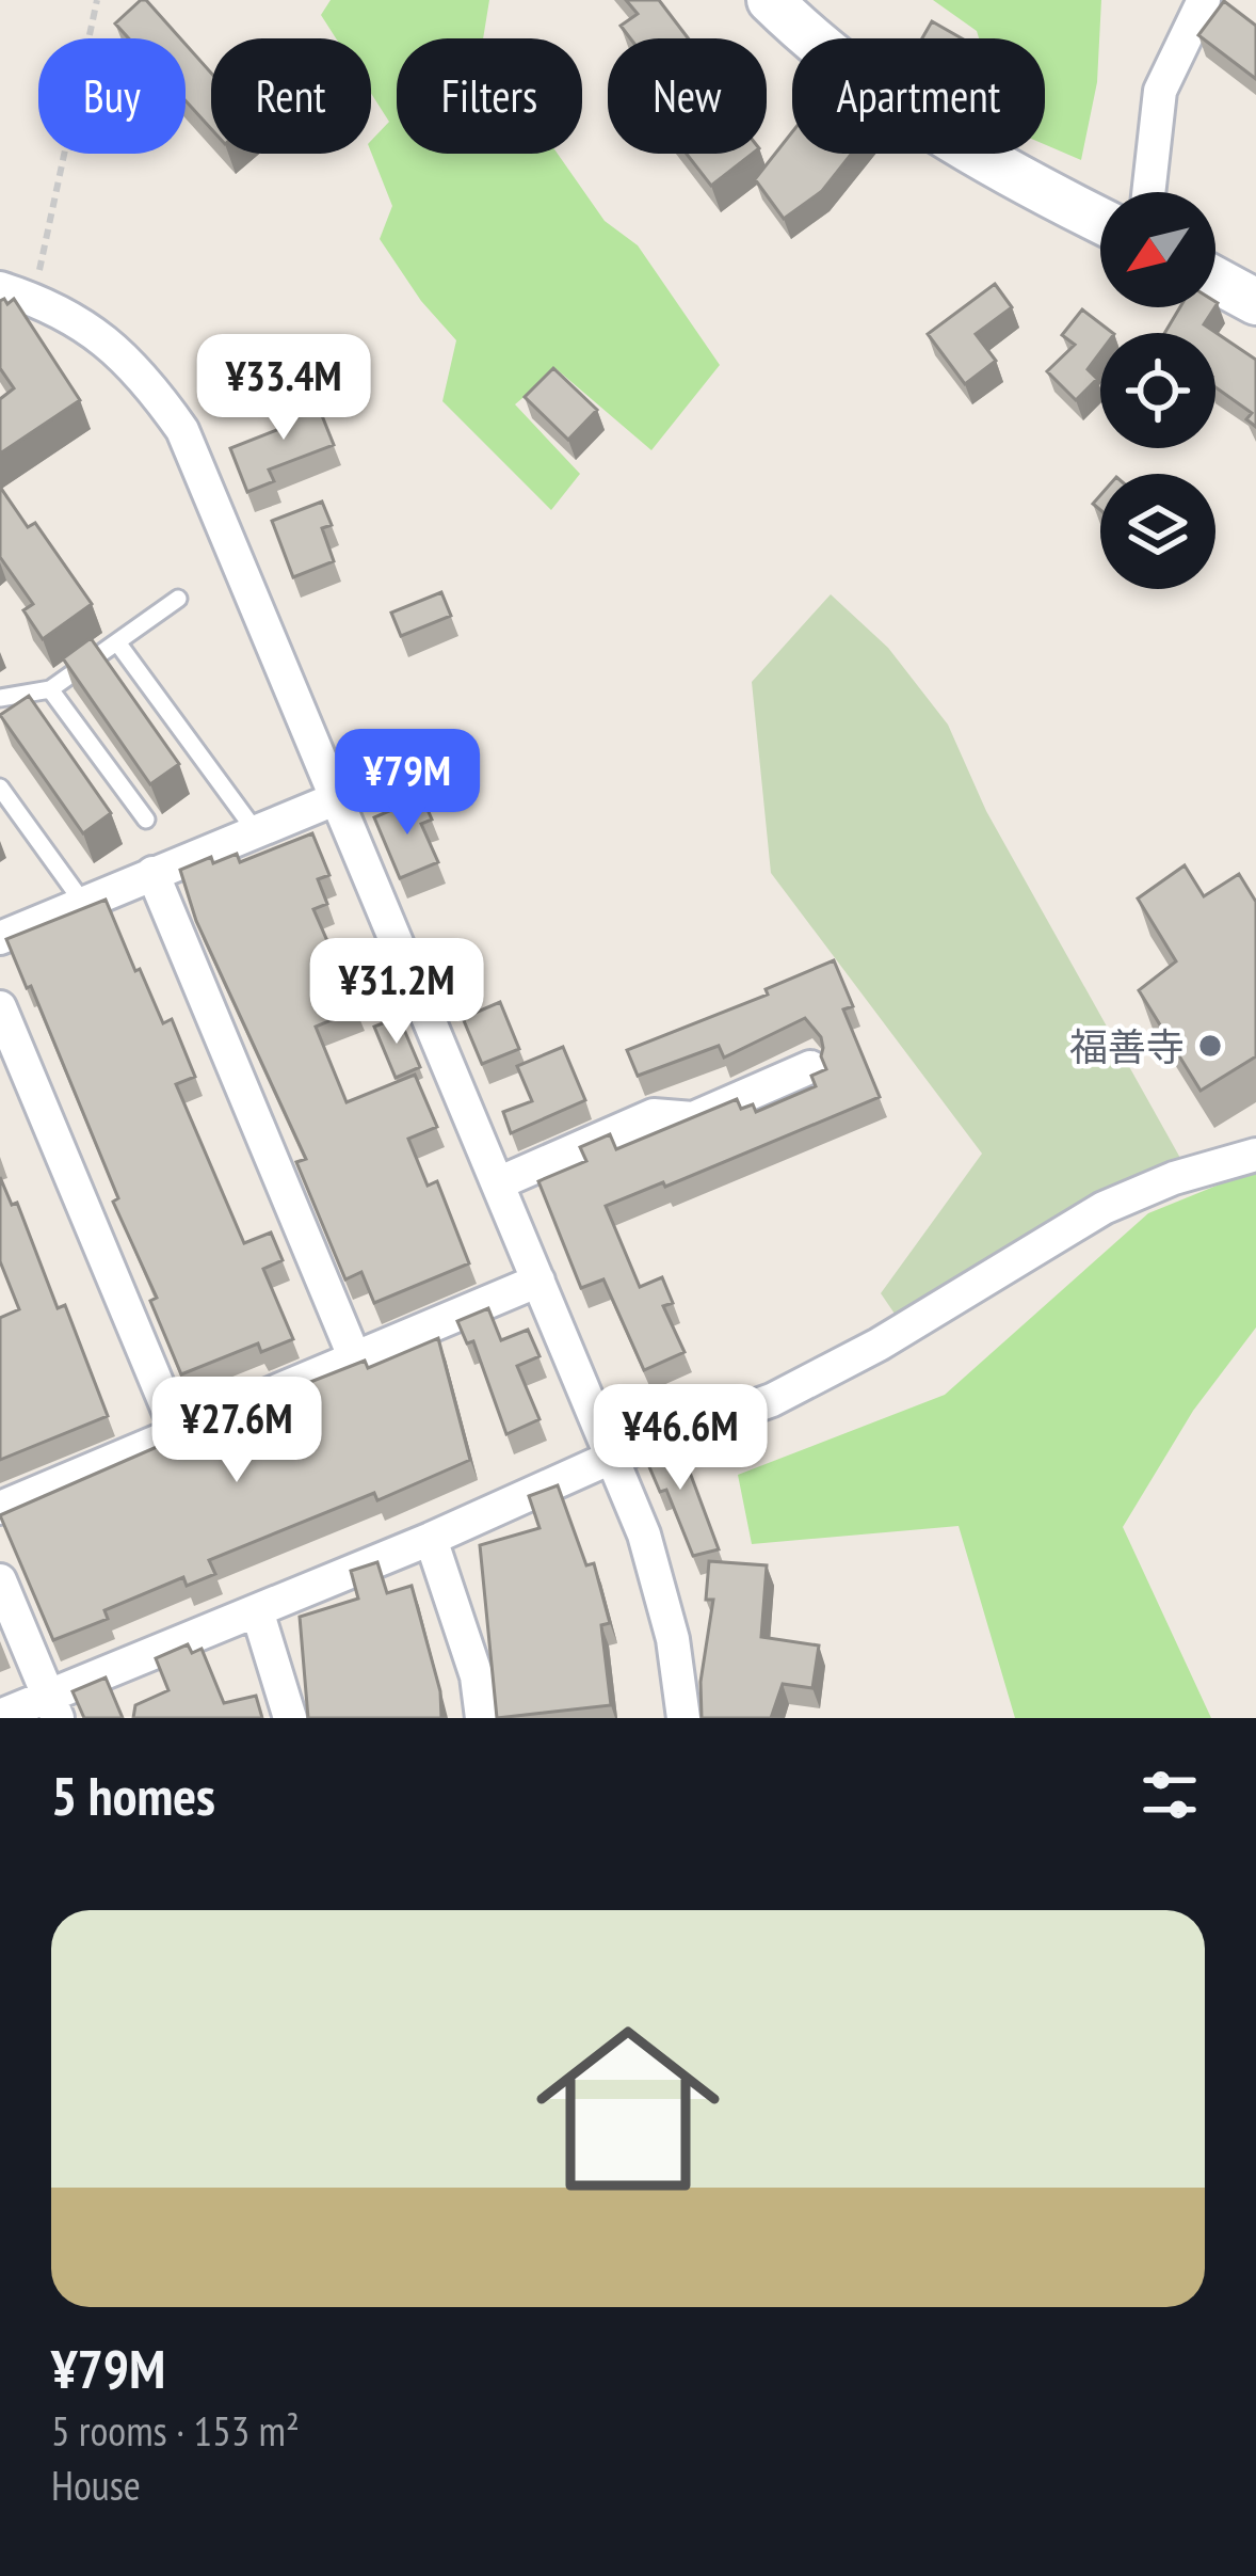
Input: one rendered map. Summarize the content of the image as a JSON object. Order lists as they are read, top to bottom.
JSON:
{
  "places": ["福善寺"],
  "north": "bottom left",
  "page": {
    "chip": [
      "Buy",
      "Rent",
      "Filters",
      "New",
      "Apartment"
    ],
    "price": [
      "¥33.4M",
      "¥79M",
      "¥31.2M",
      "¥27.6M",
      "¥46.6M"
    ],
    "heading": "5 homes",
    "list": [
      {
        "name": "¥79M",
        "note": "5 rooms · 153 m² · House"
      }
    ]
  }
}
